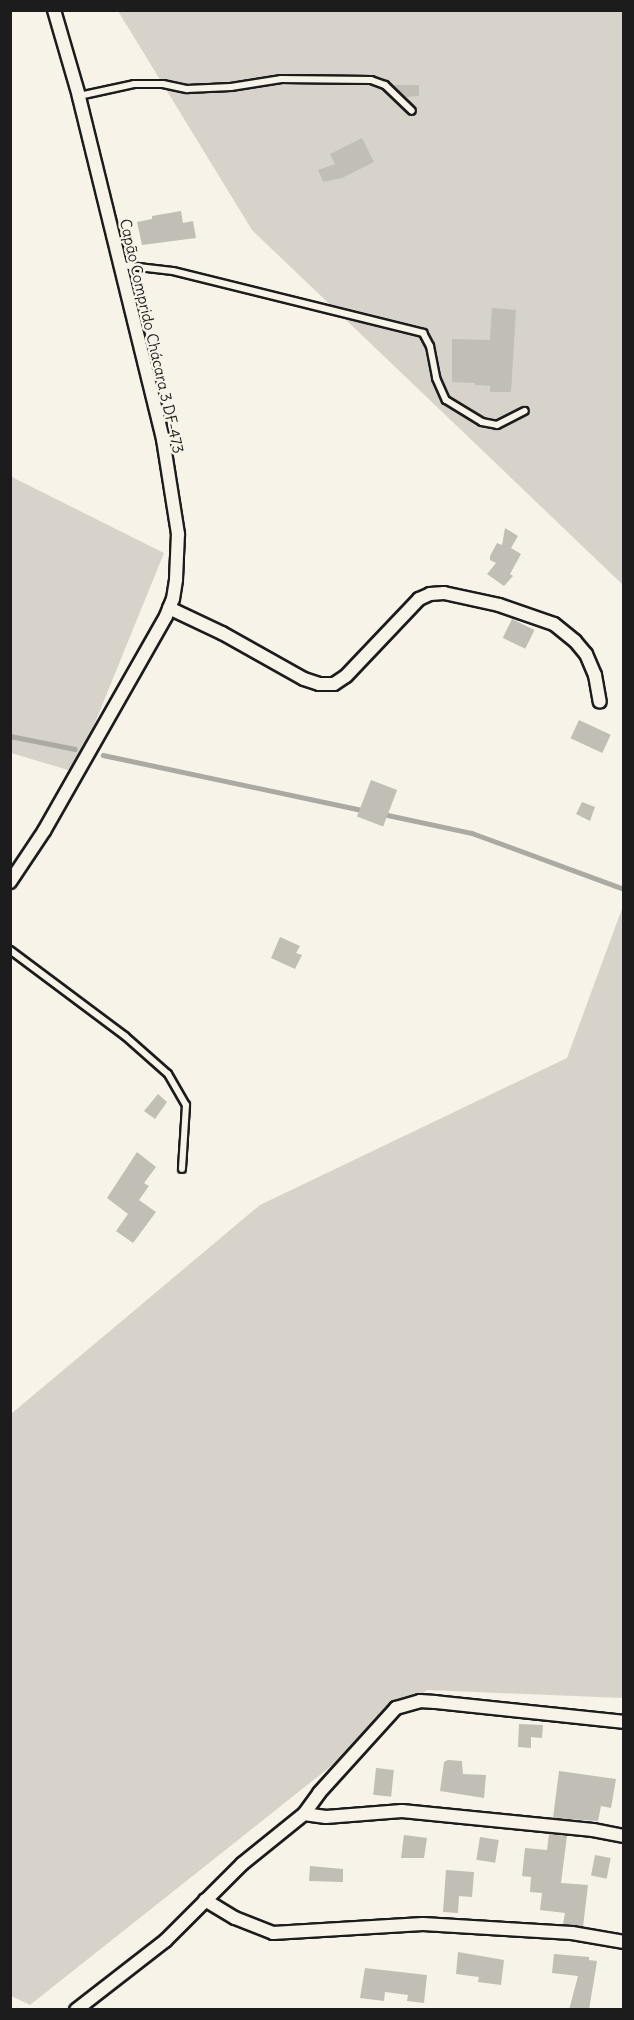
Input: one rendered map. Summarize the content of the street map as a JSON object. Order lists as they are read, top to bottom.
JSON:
{
  "streets": {
    "street": ["Capão Comprido Chácara 3 DF-473"]
  }
}
